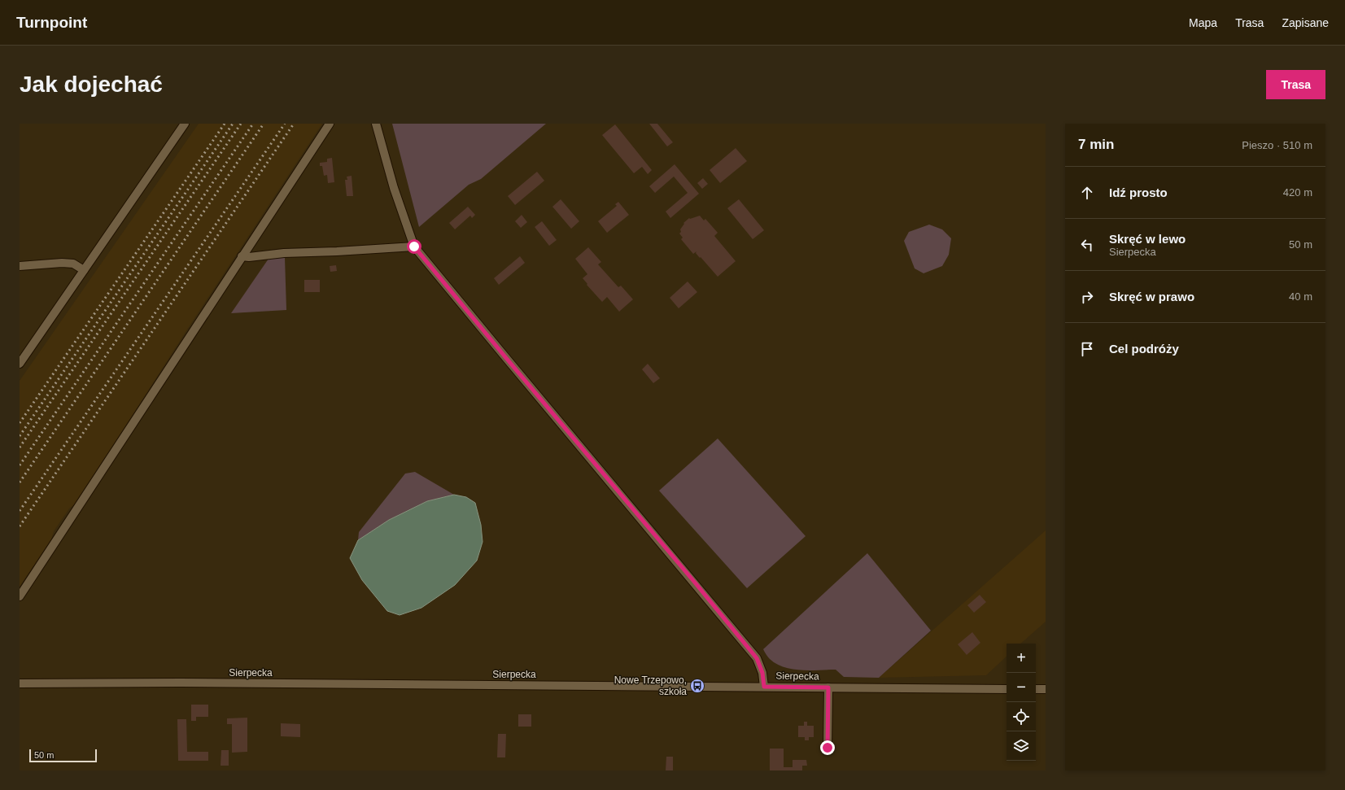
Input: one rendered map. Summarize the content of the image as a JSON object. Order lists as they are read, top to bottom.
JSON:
{
  "streets": {
    "street": ["Sierpecka"]
  },
  "places": {
    "bus stop": ["Nowe Trzepowo, szkoła"]
  },
  "scale_bar": "50 m",
  "page": {
    "header": "Turnpoint",
    "nav": ["Mapa", "Trasa", "Zapisane"],
    "buttons": "Trasa",
    "title": "Jak dojechać",
    "heading": ["7 min", "Pieszo · 510 m"],
    "list": [
      ["Idź prosto", "420 m"],
      ["Skręć w lewo", "Sierpecka", "50 m"],
      ["Skręć w prawo", "40 m"],
      "Cel podróży"
    ],
    "map_buttons": ["+", "−"],
    "scale": "50 m"
  }
}
